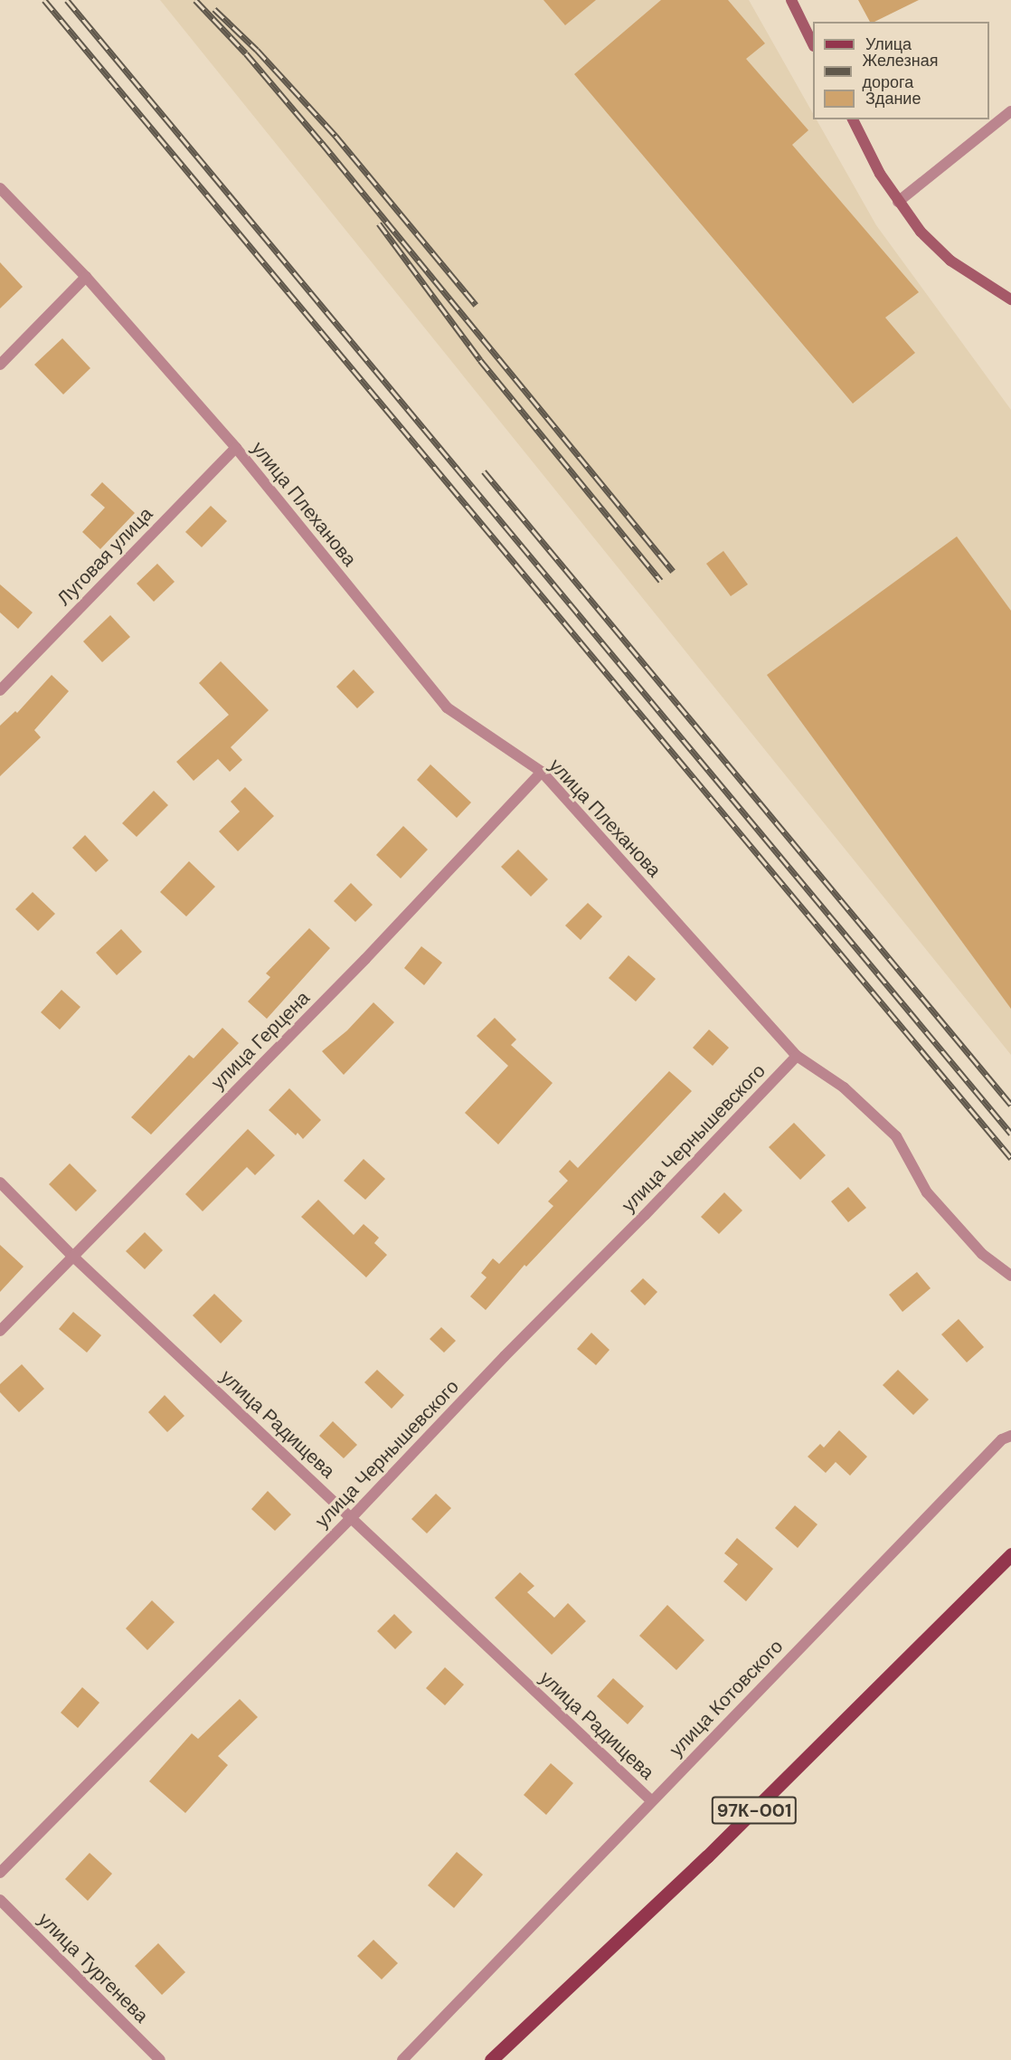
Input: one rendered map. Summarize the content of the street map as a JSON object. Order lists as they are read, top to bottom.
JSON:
{
  "streets": {
    "main road": ["97К-001"],
    "street": [
      "улица Плеханова",
      "Луговая улица",
      "улица Герцена",
      "улица Чернышевского",
      "улица Радищева",
      "улица Котовского",
      "улица Тургенева"
    ]
  },
  "crossings": [
    ["улица Плеханова", "Луговая улица"],
    ["улица Плеханова", "улица Герцена"],
    ["улица Плеханова", "улица Чернышевского"],
    ["улица Герцена", "улица Радищева"],
    ["улица Чернышевского", "улица Радищева"],
    ["улица Радищева", "улица Котовского"]
  ],
  "legend": ["Улица", "Железная дорога", "Здание"]
}
